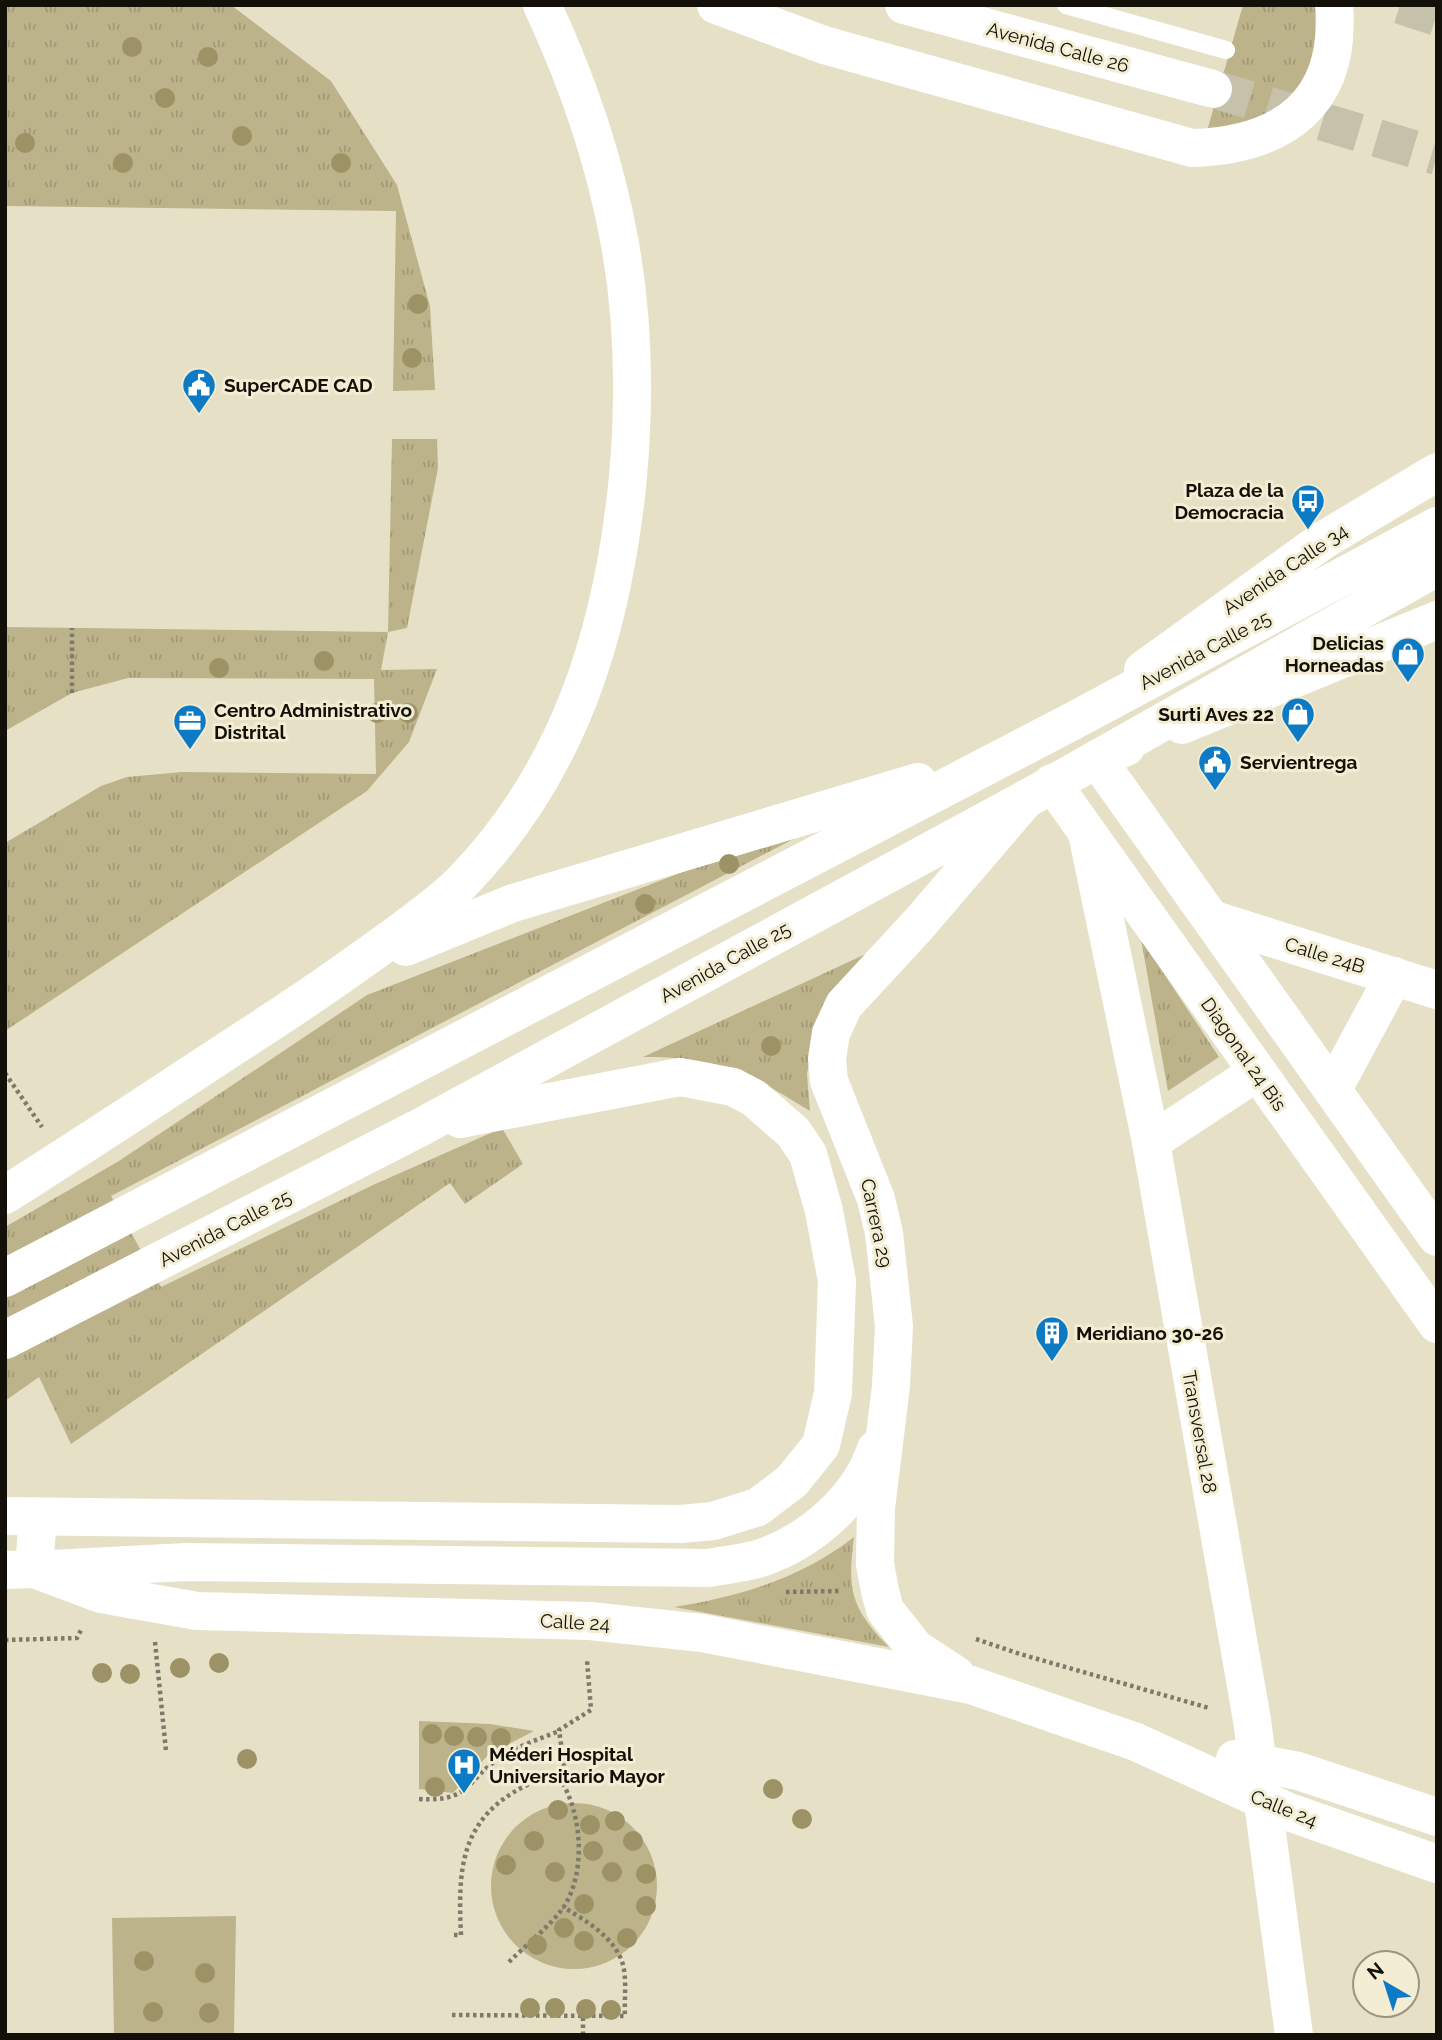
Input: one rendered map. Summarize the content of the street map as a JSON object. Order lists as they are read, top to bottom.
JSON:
{
  "streets": {
    "main road": [
      "Avenida Calle 26",
      "Avenida Calle 34",
      "Avenida Calle 25",
      "Calle 24B",
      "Diagonal 24 Bis",
      "Carrera 29",
      "Transversal 28",
      "Calle 24"
    ]
  },
  "crossings": [
    ["Avenida Calle 34", "Avenida Calle 25"],
    ["Avenida Calle 25", "Diagonal 24 Bis"],
    ["Avenida Calle 25", "Carrera 29"],
    ["Diagonal 24 Bis", "Carrera 29"],
    ["Diagonal 24 Bis", "Transversal 28"],
    ["Carrera 29", "Calle 24"],
    ["Transversal 28", "Calle 24"]
  ],
  "places": {
    "public building": ["SuperCADE CAD", "Servientrega"],
    "bus stop": ["Plaza de la Democracia"],
    "shop": ["Delicias Horneadas", "Surti Aves 22"],
    "office": ["Centro Administrativo Distrital"],
    "building": ["Meridiano 30-26"],
    "hospital": ["Méderi Hospital Universitario Mayor"]
  },
  "north": "top left"
}
